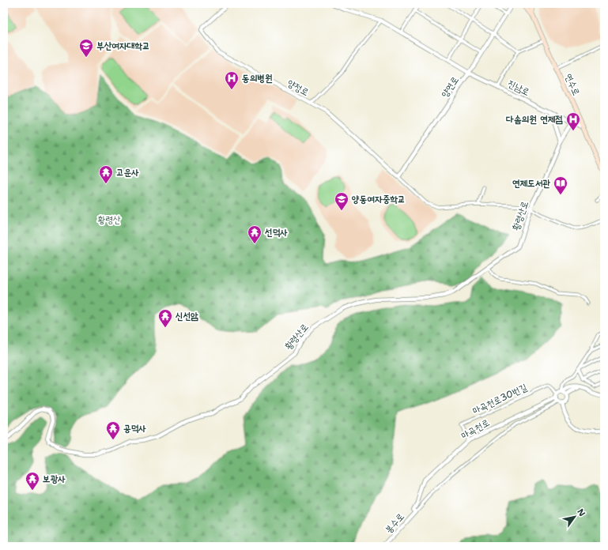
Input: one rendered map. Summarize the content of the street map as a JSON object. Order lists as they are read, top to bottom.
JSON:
{
  "streets": {
    "main road": ["연수로"],
    "street": [
      "양연로",
      "양정로",
      "진남로",
      "황령산로",
      "마곡천로30번길",
      "마곡천로",
      "봉수로"
    ]
  },
  "crossings": [
    ["연수로", "진남로"],
    ["양연로", "양정로"],
    ["양연로", "진남로"],
    ["진남로", "황령산로"],
    ["마곡천로30번길", "마곡천로"],
    ["마곡천로", "봉수로"]
  ],
  "parks": ["황령산"],
  "places": {
    "school or university": ["부산여자대학교", "양동여자중학교"],
    "hospital": ["동의병원", "다솜의원 연제점"],
    "temple": [
      "고운사",
      "선덕사",
      "신선암",
      "공덕사",
      "보광사"
    ],
    "library": ["연제도서관"]
  },
  "north": "top right"
}
